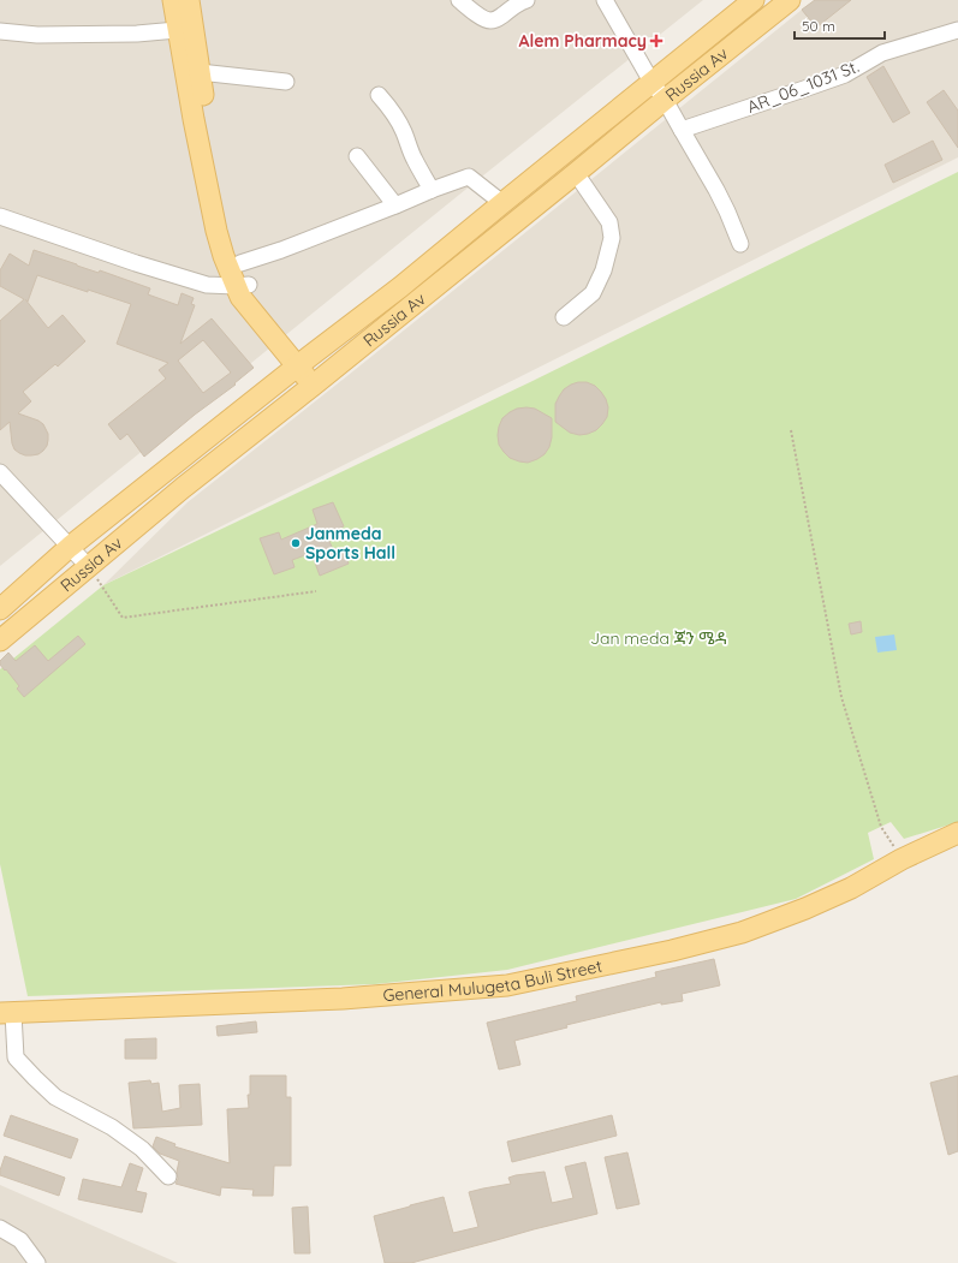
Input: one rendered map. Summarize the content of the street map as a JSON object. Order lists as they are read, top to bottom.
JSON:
{
  "streets": {
    "main road": ["Russia Av", "General Mulugeta Buli Street"],
    "street": ["AR_06_1031 St."]
  },
  "parks": ["Jan meda ጃን ሜዳ"],
  "places": {
    "health": ["Alem Pharmacy"],
    "other": ["Janmeda Sports Hall"]
  },
  "scale_bar": "50 m"
}
